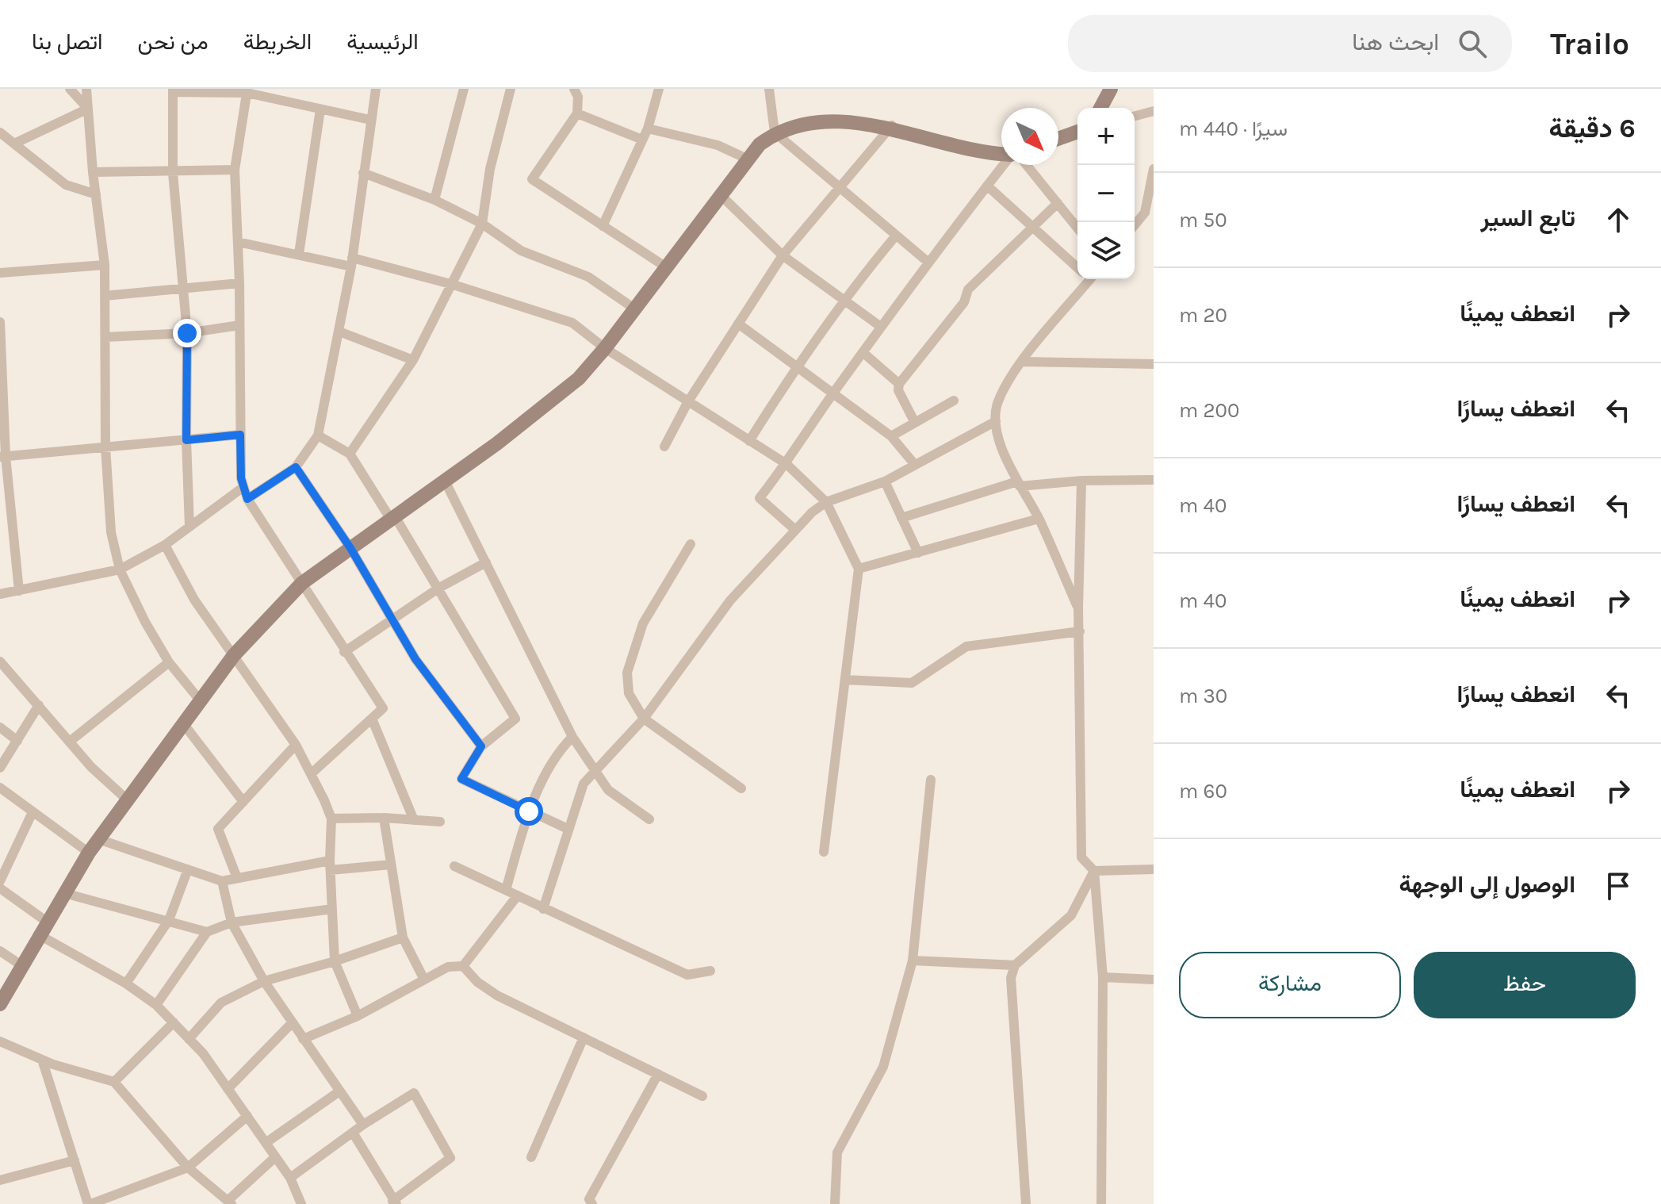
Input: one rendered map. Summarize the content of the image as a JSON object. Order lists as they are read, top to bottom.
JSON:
{
  "north": "bottom right",
  "page": {
    "header": "Trailo",
    "search": "ابحث هنا",
    "nav": [
      "الرئيسية",
      "الخريطة",
      "من نحن",
      "اتصل بنا"
    ],
    "heading": ["6 دقيقة", "سيرًا · 440 m"],
    "map_buttons": ["+", "−"],
    "list": [
      ["تابع السير", "50 m"],
      ["انعطف يمينًا", "20 m"],
      ["انعطف يسارًا", "200 m"],
      ["انعطف يسارًا", "40 m"],
      ["انعطف يمينًا", "40 m"],
      ["انعطف يسارًا", "30 m"],
      ["انعطف يمينًا", "60 m"],
      "الوصول إلى الوجهة"
    ],
    "buttons": ["حفظ", "مشاركة"]
  }
}
